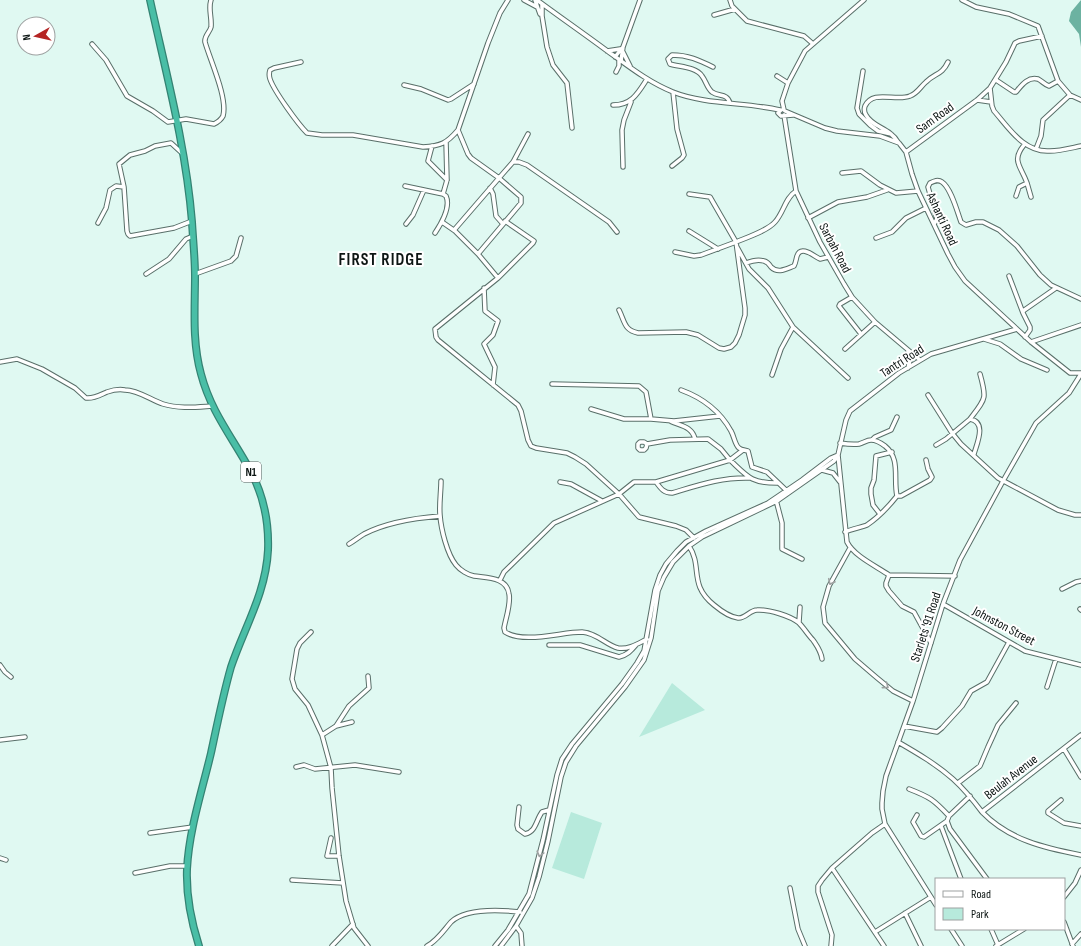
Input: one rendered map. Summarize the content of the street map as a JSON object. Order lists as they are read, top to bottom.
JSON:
{
  "streets": {
    "highway": ["N1"],
    "street": [
      "Sam Road",
      "Ashanti Road",
      "Sarbah Road",
      "Tantri Road",
      "Johnston Street",
      "Starlets '91 Road",
      "Beulah Avenue"
    ]
  },
  "crossings": [
    ["Sam Road", "Ashanti Road"],
    ["Ashanti Road", "Tantri Road"],
    ["Ashanti Road", "Starlets '91 Road"],
    ["Sarbah Road", "Tantri Road"],
    ["Johnston Street", "Starlets '91 Road"]
  ],
  "districts": ["FIRST RIDGE"],
  "legend": ["Road", "Park"],
  "north": "left"
}
